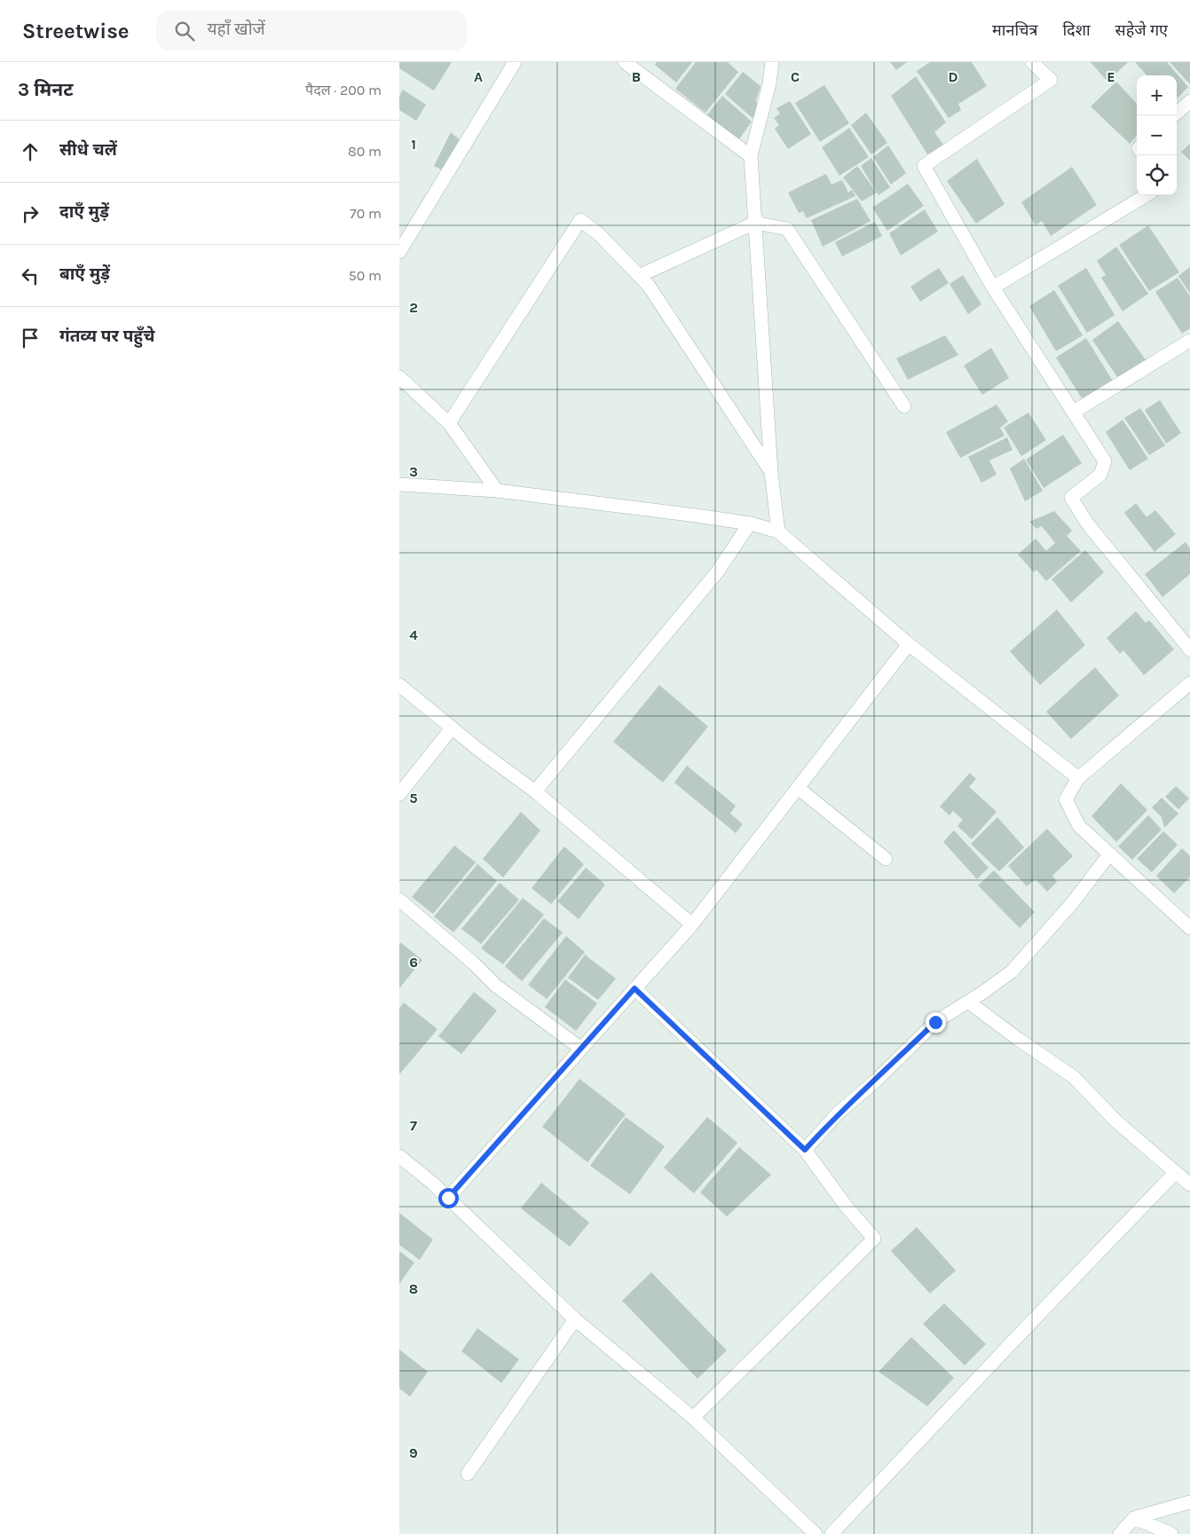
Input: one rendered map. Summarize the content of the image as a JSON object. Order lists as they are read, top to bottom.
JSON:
{
  "page": {
    "header": "Streetwise",
    "search": "यहाँ खोजें",
    "nav": ["मानचित्र", "दिशा", "सहेजे गए"],
    "heading": ["3 मिनट", "पैदल · 200 m"],
    "map_buttons": ["+", "−"],
    "list": [
      ["सीधे चलें", "80 m"],
      ["दाएँ मुड़ें", "70 m"],
      ["बाएँ मुड़ें", "50 m"],
      "गंतव्य पर पहुँचे"
    ]
  },
  "grid": {
    "columns": [
      "A",
      "B",
      "C",
      "D",
      "E"
    ],
    "rows": [
      "1",
      "2",
      "3",
      "4",
      "5",
      "6",
      "7",
      "8",
      "9"
    ]
  }
}
